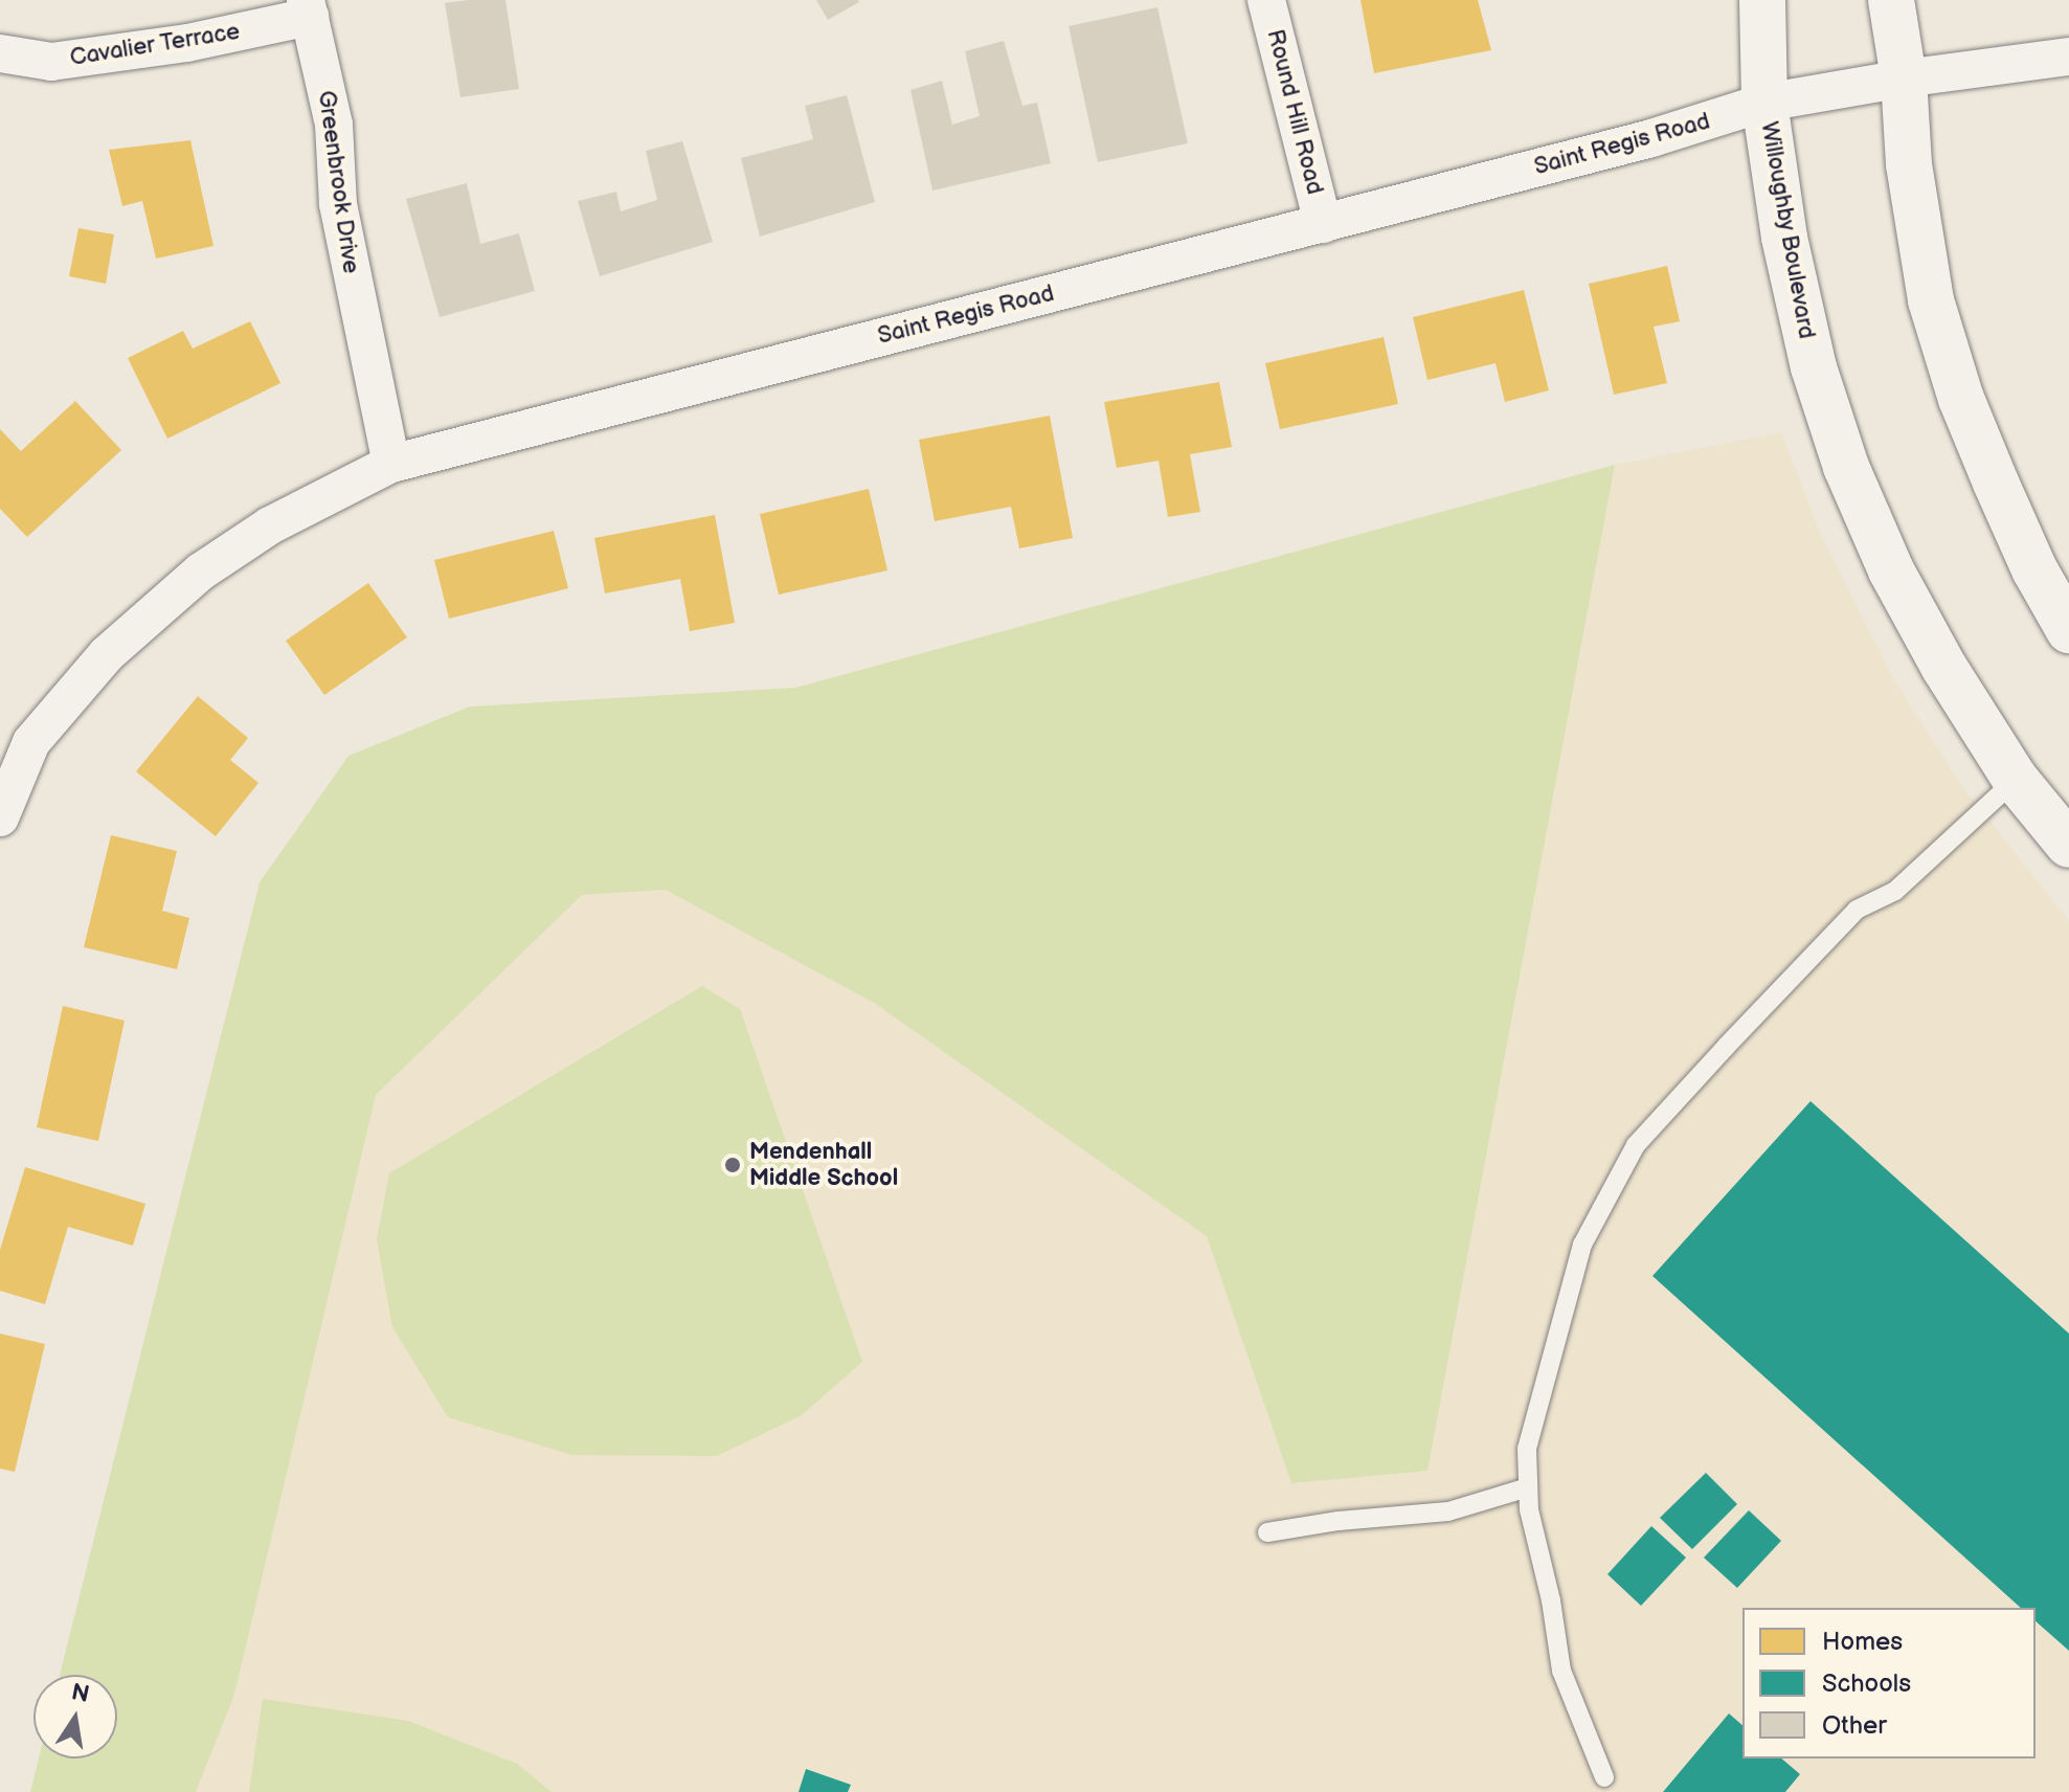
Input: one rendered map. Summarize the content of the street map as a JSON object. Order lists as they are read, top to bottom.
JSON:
{
  "streets": {
    "street": [
      "Cavalier Terrace",
      "Round Hill Road",
      "Saint Regis Road",
      "Greenbrook Drive",
      "Willoughby Boulevard"
    ]
  },
  "crossings": [
    ["Cavalier Terrace", "Greenbrook Drive"],
    ["Round Hill Road", "Saint Regis Road"],
    ["Saint Regis Road", "Greenbrook Drive"],
    ["Saint Regis Road", "Willoughby Boulevard"]
  ],
  "places": ["Mendenhall Middle School"],
  "legend": ["Homes", "Schools", "Other"],
  "north": "top"
}
